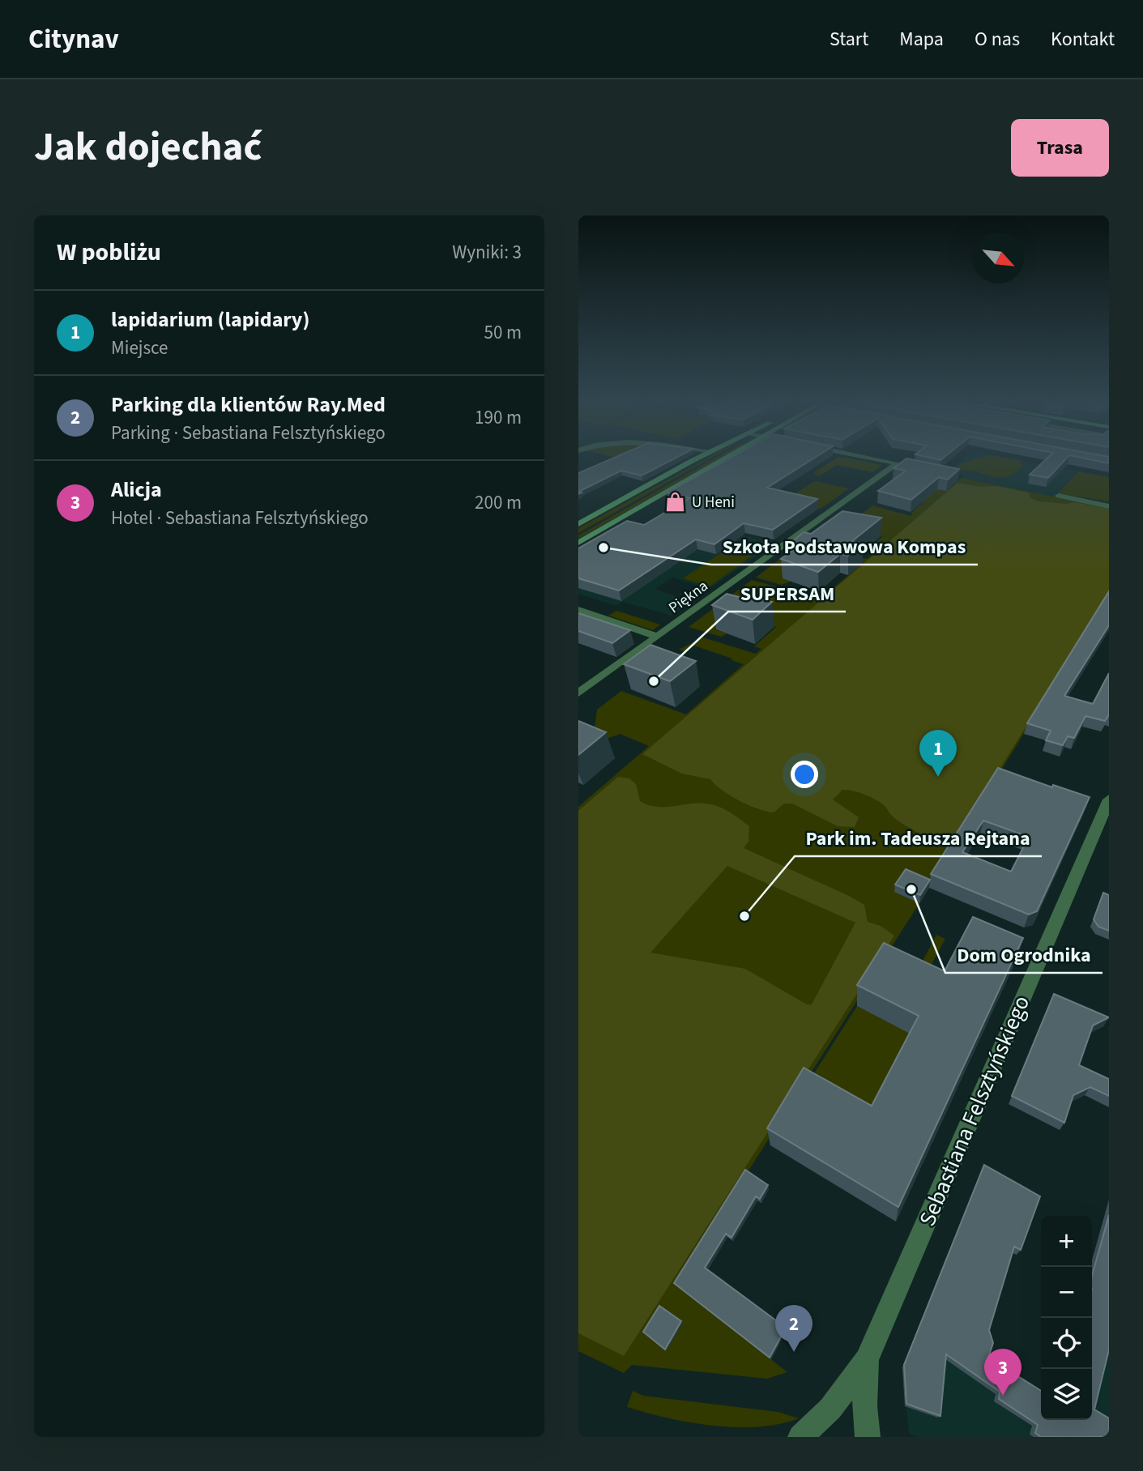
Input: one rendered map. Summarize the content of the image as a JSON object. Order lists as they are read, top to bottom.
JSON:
{
  "streets": {
    "street": ["Piękna", "Sebastiana Felsztyńskiego"]
  },
  "places": {
    "shop": ["U Heni"],
    "other": [
      "Szkoła Podstawowa Kompas",
      "SUPERSAM",
      "Dom Ogrodnika",
      "Park im. Tadeusza Rejtana"
    ]
  },
  "north": "bottom right",
  "page": {
    "header": "Citynav",
    "nav": [
      "Start",
      "Mapa",
      "O nas",
      "Kontakt"
    ],
    "title": "Jak dojechać",
    "buttons": "Trasa",
    "heading": ["W pobliżu", "Wyniki: 3"],
    "list": [
      {
        "mark": "1",
        "name": "lapidarium (lapidary)",
        "note": "Miejsce",
        "value": "50 m"
      },
      {
        "mark": "2",
        "name": "Parking dla klientów Ray.Med",
        "note": "Parking · Sebastiana Felsztyńskiego",
        "value": "190 m"
      },
      {
        "mark": "3",
        "name": "Alicja",
        "note": "Hotel · Sebastiana Felsztyńskiego",
        "value": "200 m"
      }
    ],
    "pins": ["1", "2", "3"],
    "map_buttons": ["+", "−"]
  }
}
